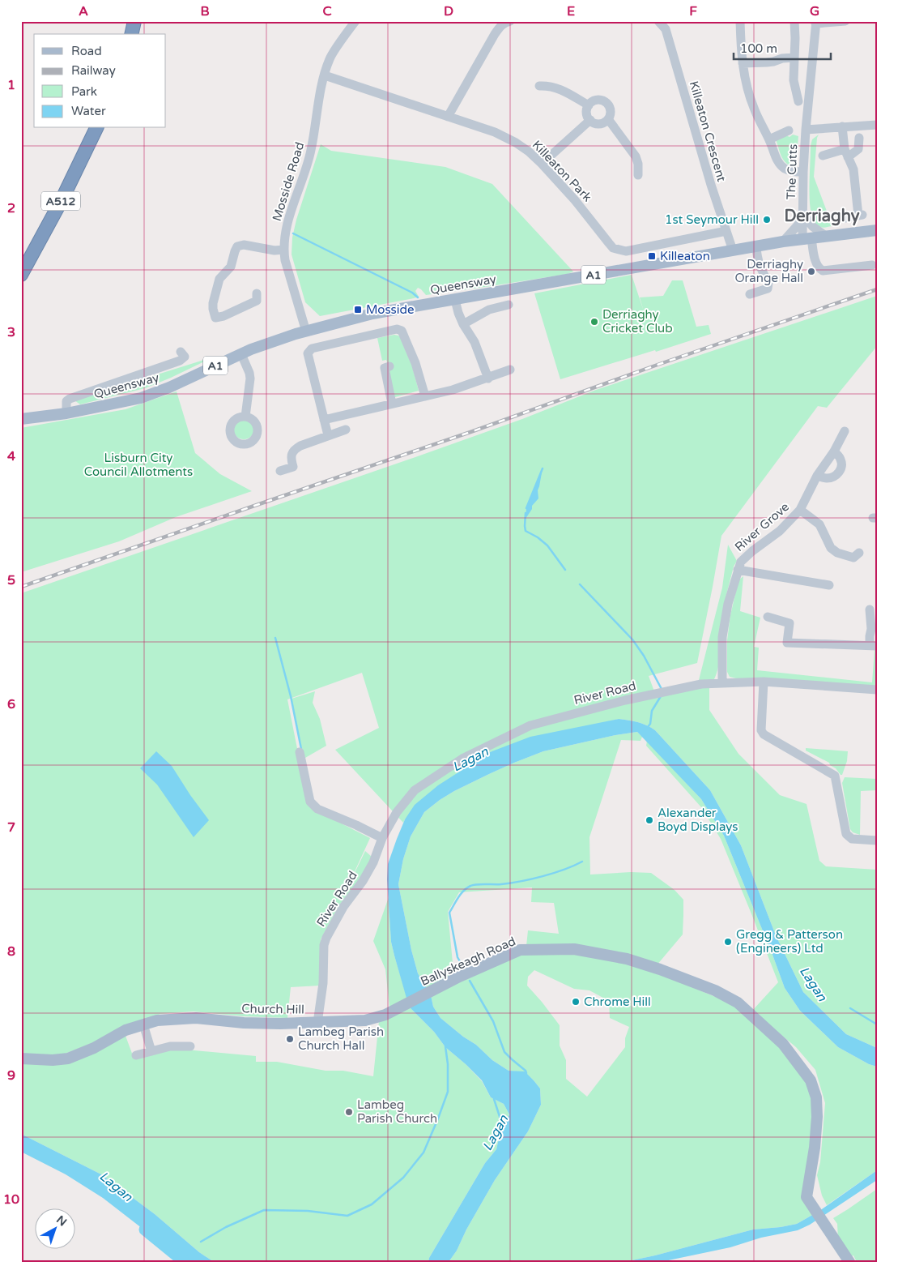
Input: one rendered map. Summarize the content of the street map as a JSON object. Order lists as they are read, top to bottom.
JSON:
{
  "streets": {
    "highway": ["A512"],
    "main road": [
      "A1",
      "Queensway",
      "Ballyskeagh Road",
      "Church Hill"
    ],
    "street": [
      "Killeaton Crescent",
      "Killeaton Park",
      "The Cutts",
      "Mosside Road",
      "River Grove",
      "River Road"
    ]
  },
  "crossings": [
    ["Killeaton Crescent", "Killeaton Park"],
    ["Killeaton Crescent", "Queensway"],
    ["Killeaton Park", "Mosside Road"],
    ["The Cutts", "Queensway"],
    ["Mosside Road", "Queensway"],
    ["River Grove", "River Road"],
    ["River Road", "Church Hill"],
    ["Ballyskeagh Road", "Church Hill"]
  ],
  "districts": ["Derriaghy"],
  "water": ["Lagan"],
  "parks": ["Lisburn City Council Allotments"],
  "places": {
    "other": [
      "1st Seymour Hill",
      "Derriaghy Orange Hall",
      "Derriaghy Cricket Club",
      "Alexander Boyd Displays",
      "Gregg & Patterson (Engineers) Ltd",
      "Chrome Hill",
      "Lambeg Parish Church Hall",
      "Lambeg Parish Church"
    ],
    "transit": ["Killeaton", "Mosside"]
  },
  "legend": [
    "Road",
    "Railway",
    "Park",
    "Water"
  ],
  "scale_bar": "100 m",
  "north": "top right",
  "grid": {
    "columns": [
      "A",
      "B",
      "C",
      "D",
      "E",
      "F",
      "G"
    ],
    "rows": [
      "1",
      "2",
      "3",
      "4",
      "5",
      "6",
      "7",
      "8",
      "9",
      "10"
    ]
  }
}
